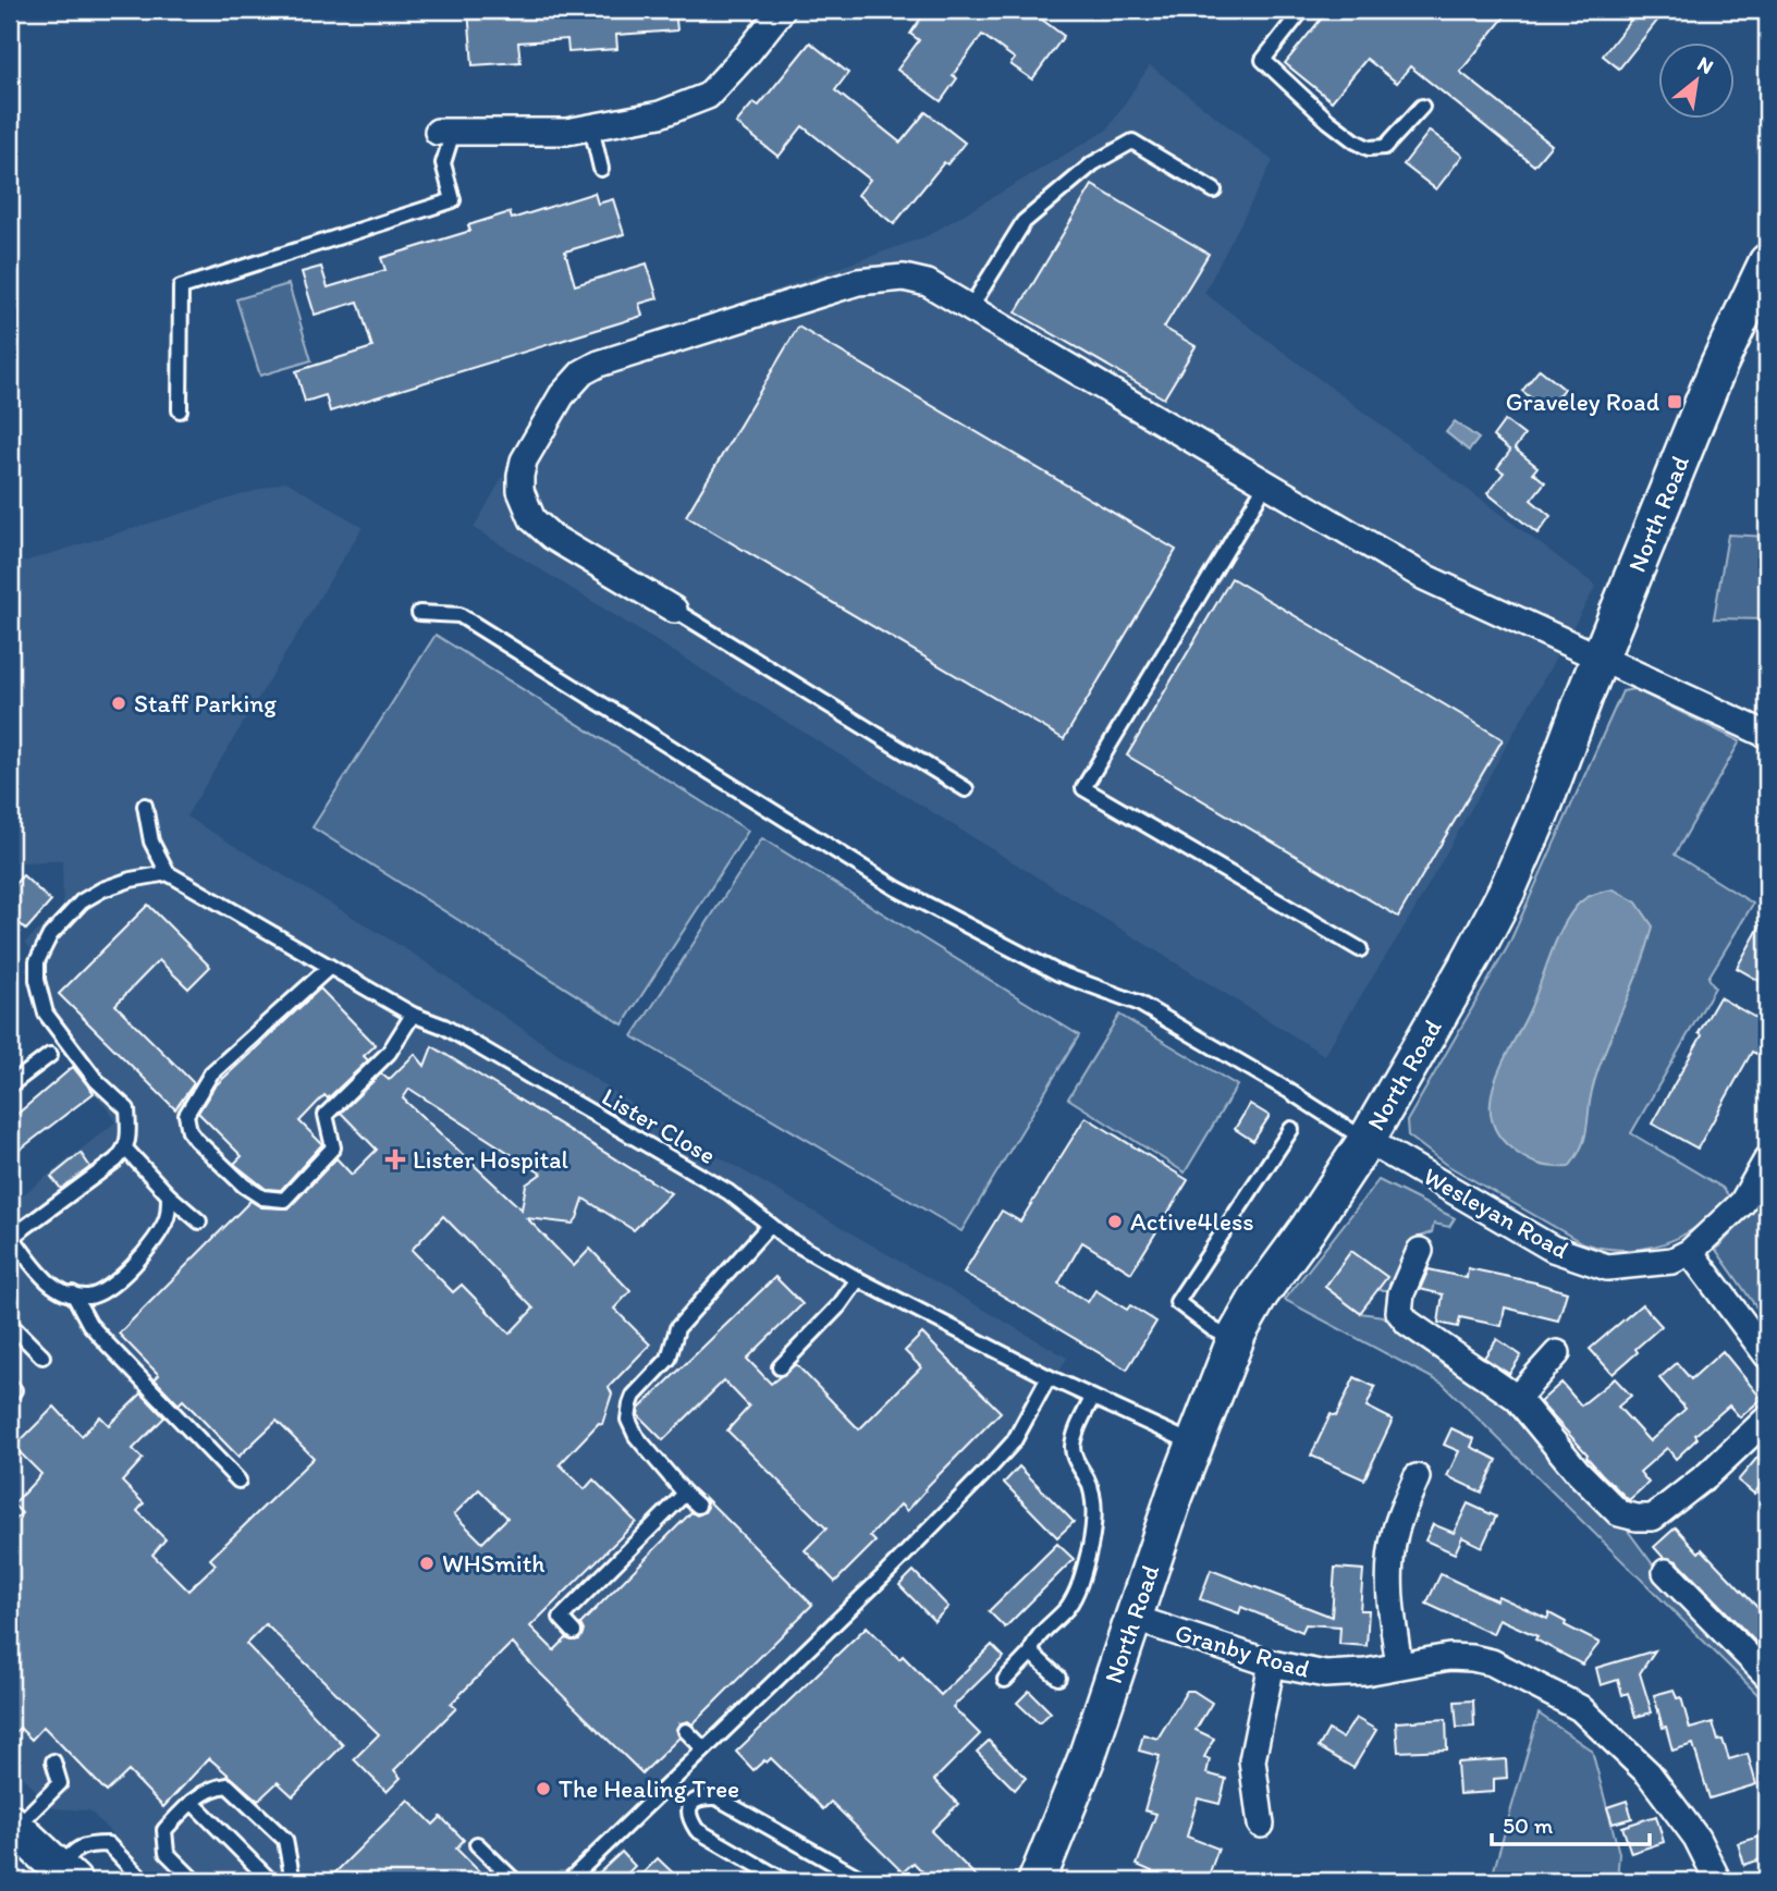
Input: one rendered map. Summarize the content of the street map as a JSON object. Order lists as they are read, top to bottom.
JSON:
{
  "streets": {
    "main road": ["North Road"],
    "street": ["Wesleyan Road", "Granby Road"],
    "lane": ["Lister Close"]
  },
  "crossings": [
    ["North Road", "Lister Close"],
    ["North Road", "Wesleyan Road"],
    ["North Road", "Granby Road"]
  ],
  "places": {
    "transit": ["Graveley Road"],
    "other": [
      "Staff Parking",
      "Active4less",
      "WHSmith",
      "The Healing Tree"
    ],
    "health": ["Lister Hospital"]
  },
  "scale_bar": "50 m",
  "north": "top right"
}
